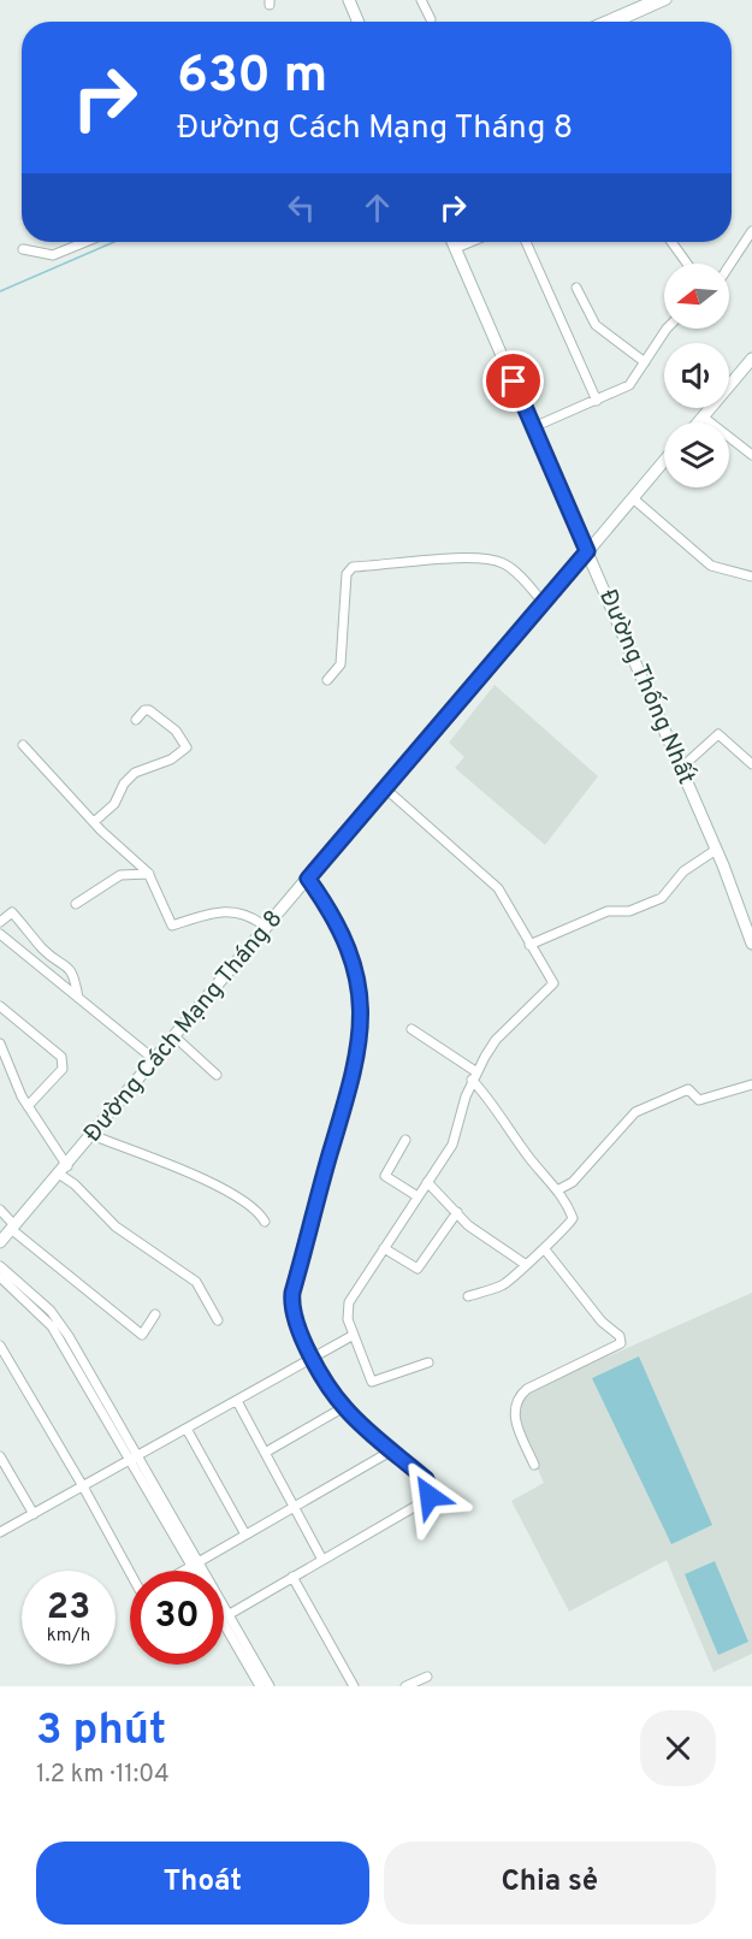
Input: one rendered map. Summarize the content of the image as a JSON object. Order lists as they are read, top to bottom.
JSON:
{
  "streets": {
    "street": ["Đường Thống Nhất", "Đường Cách Mạng Tháng 8"]
  },
  "crossings": [
    ["Đường Thống Nhất", "Đường Cách Mạng Tháng 8"]
  ],
  "north": "left",
  "page": {
    "turn": ["630 m", "Đường Cách Mạng Tháng 8"],
    "speed": "23 km/h",
    "limit": "30",
    "heading": ["3 phút", "1.2 km · 11:04"],
    "buttons": ["Thoát", "Chia sẻ"]
  }
}
